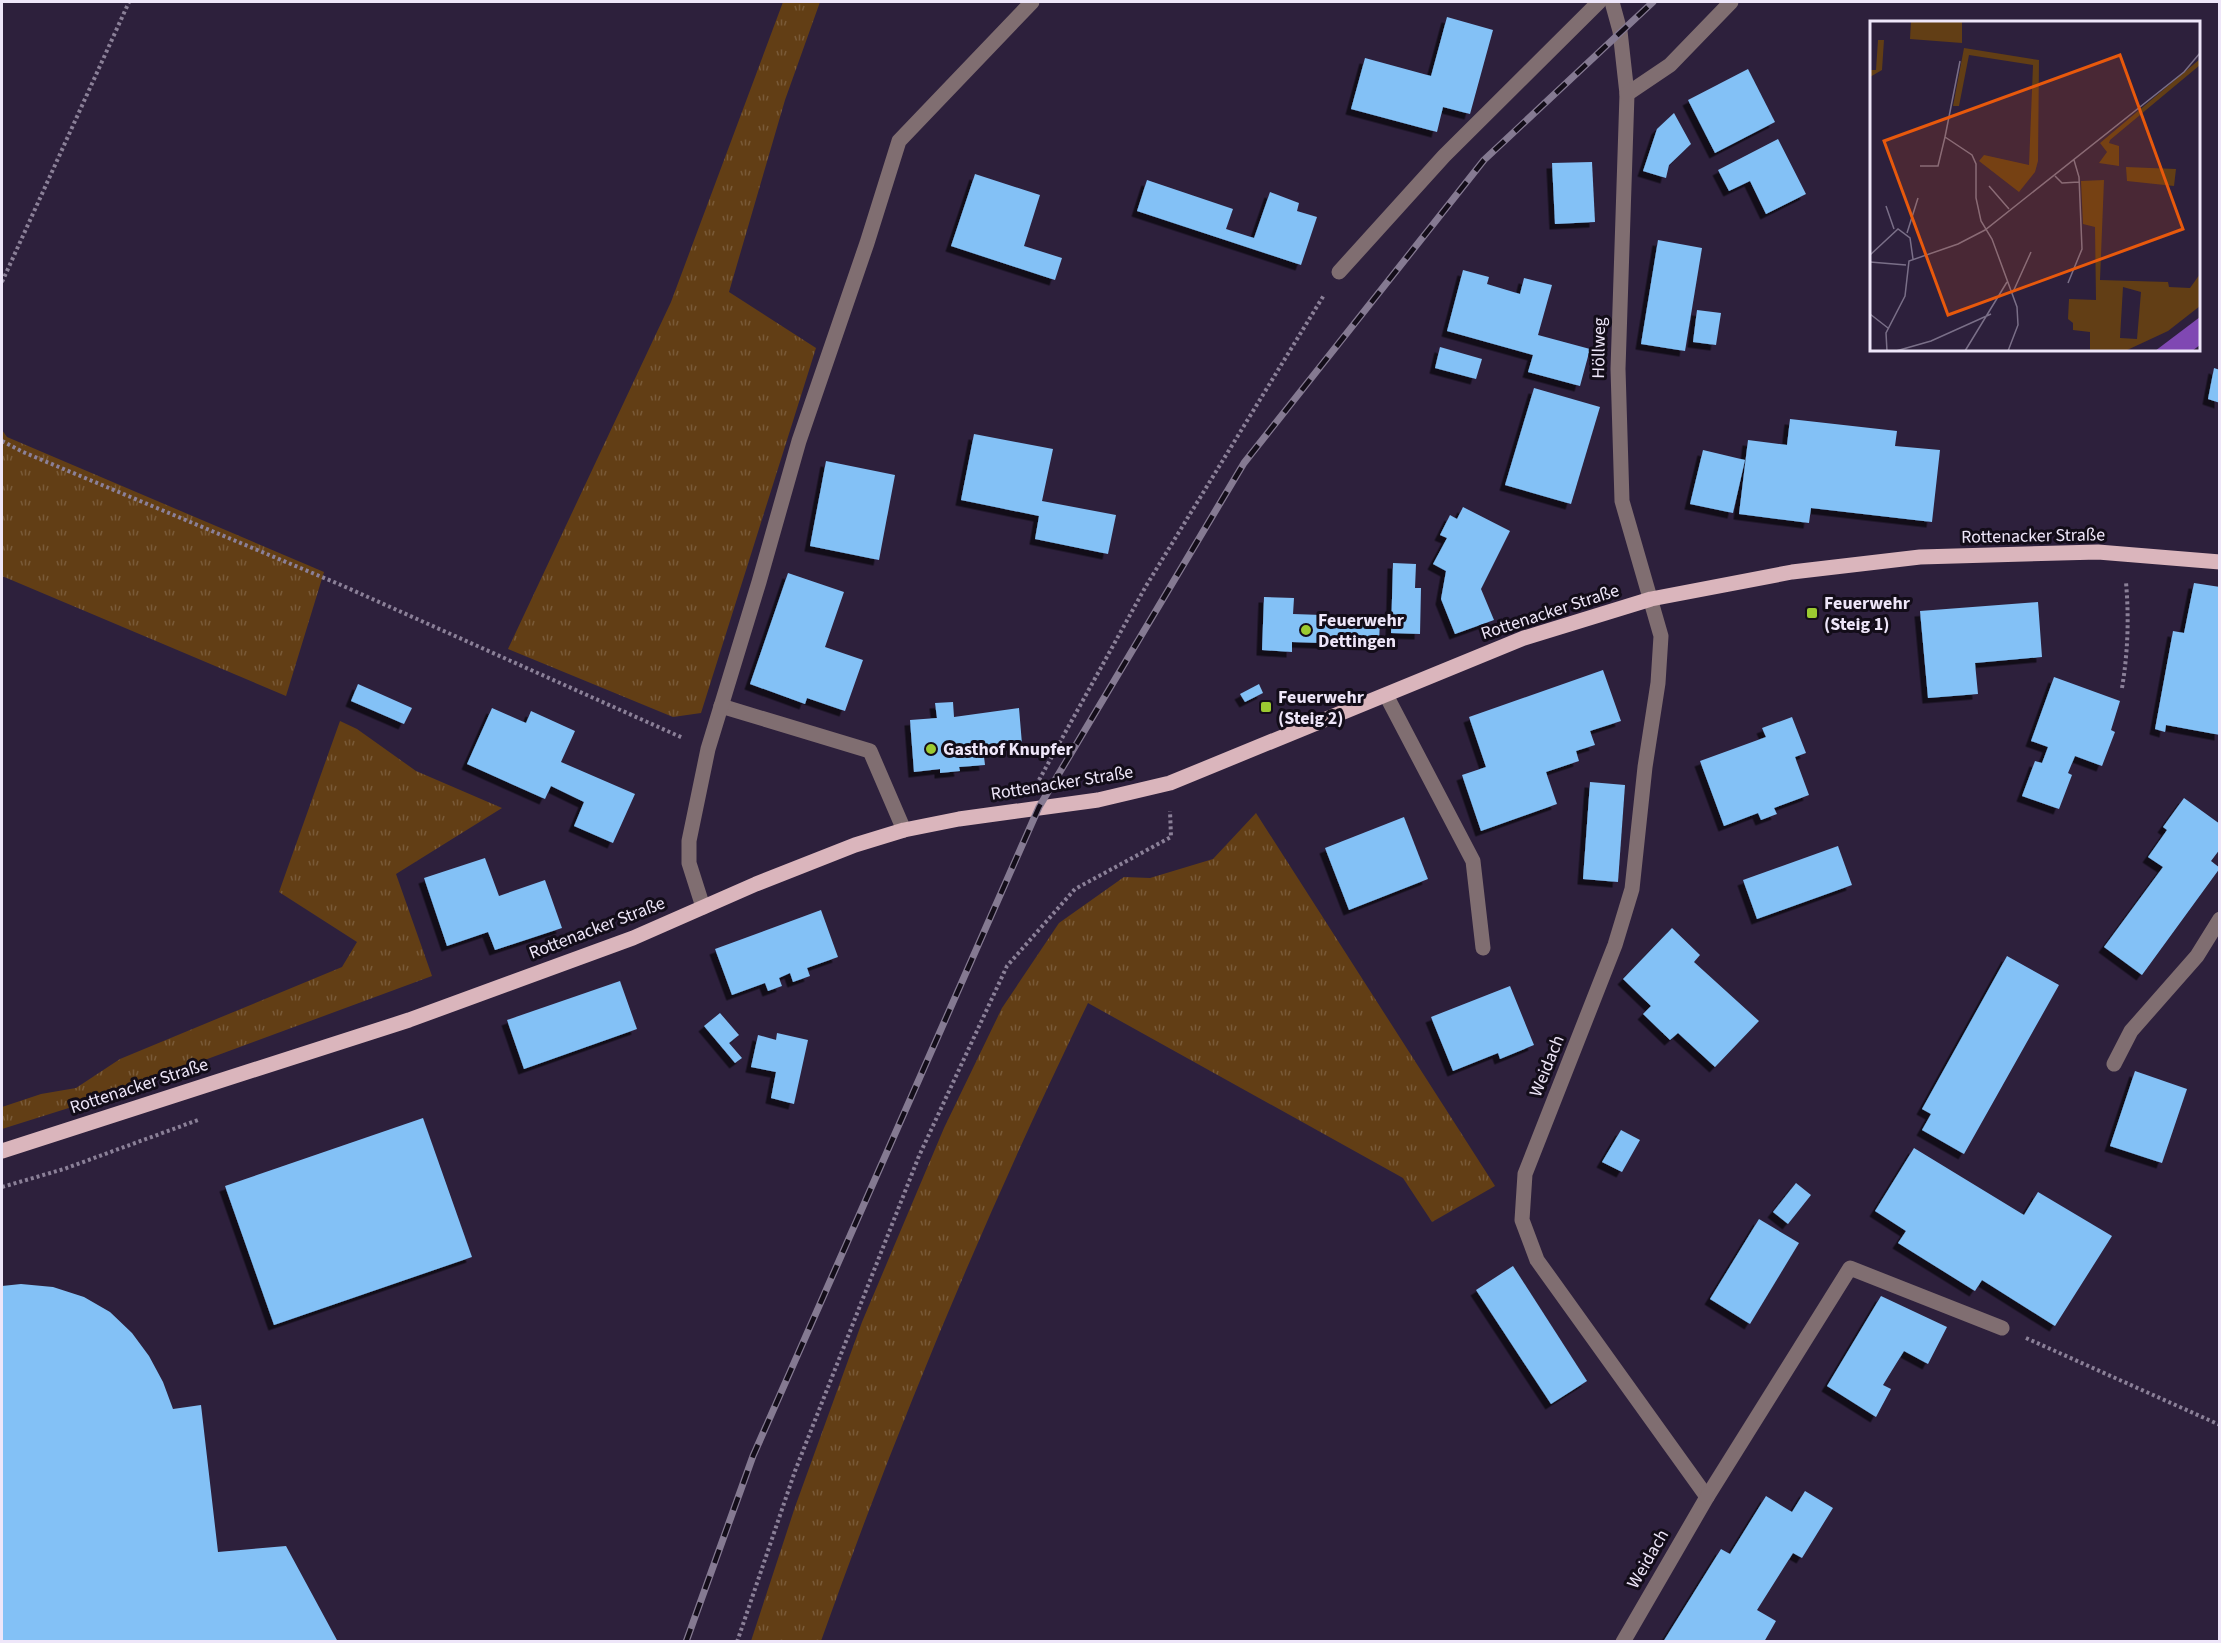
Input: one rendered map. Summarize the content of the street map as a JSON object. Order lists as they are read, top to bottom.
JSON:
{
  "streets": {
    "main road": ["Rottenacker Straße"],
    "street": ["Höllweg", "Weidach"]
  },
  "crossings": [
    ["Höllweg", "Rottenacker Straße"],
    ["Höllweg", "Weidach"],
    ["Rottenacker Straße", "Weidach"]
  ],
  "places": {
    "transit": ["Feuerwehr (Steig 1)", "Feuerwehr (Steig 2)"],
    "other": ["Feuerwehr Dettingen", "Gasthof Knupfer"]
  }
}
